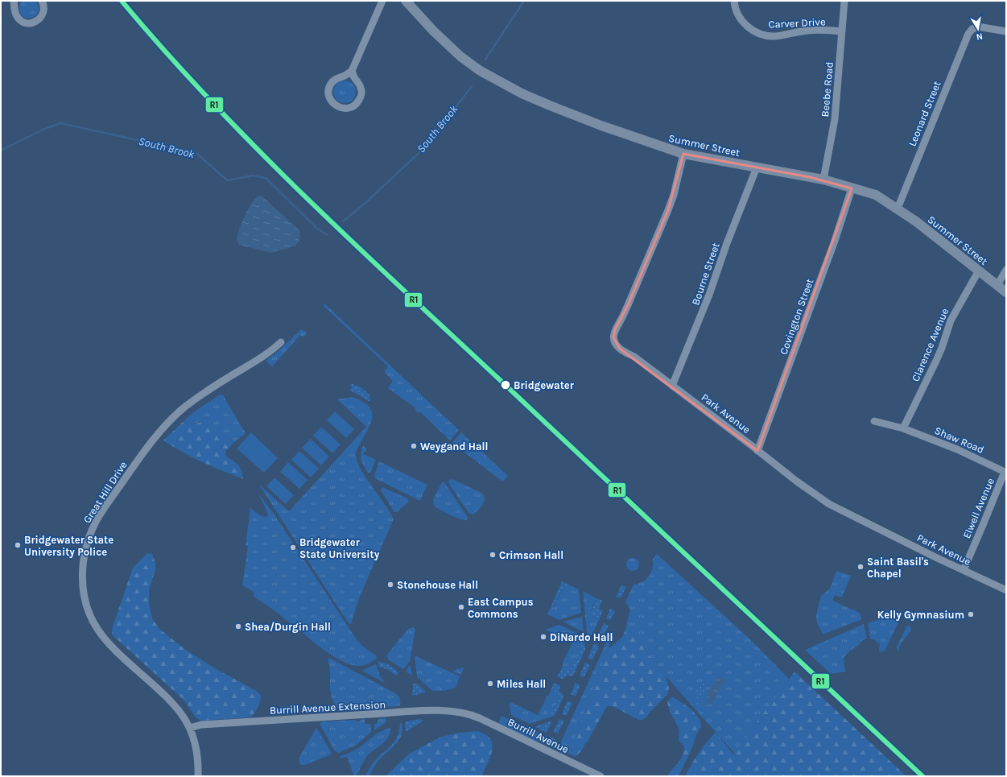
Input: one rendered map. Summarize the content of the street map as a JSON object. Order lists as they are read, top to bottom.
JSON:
{
  "streets": {
    "main road": ["Summer Street"],
    "street": [
      "Carver Drive",
      "Beebe Road",
      "Leonard Street",
      "Bourne Street",
      "Covington Street",
      "Clarence Avenue",
      "Park Avenue",
      "Shaw Road",
      "Great Hill Drive",
      "Elwell Avenue",
      "Burrill Avenue Extension",
      "Burrill Avenue"
    ]
  },
  "crossings": [
    ["Carver Drive", "Beebe Road"],
    ["Beebe Road", "Summer Street"],
    ["Leonard Street", "Summer Street"],
    ["Summer Street", "Bourne Street"],
    ["Summer Street", "Covington Street"],
    ["Summer Street", "Clarence Avenue"],
    ["Summer Street", "Park Avenue"],
    ["Bourne Street", "Park Avenue"],
    ["Covington Street", "Park Avenue"],
    ["Clarence Avenue", "Shaw Road"],
    ["Park Avenue", "Elwell Avenue"],
    ["Shaw Road", "Elwell Avenue"],
    ["Great Hill Drive", "Burrill Avenue Extension"],
    ["Burrill Avenue Extension", "Burrill Avenue"]
  ],
  "water": ["South Brook"],
  "places": [
    "Bridgewater",
    "Weygand Hall",
    "Bridgewater State University Police",
    "Bridgewater State University",
    "Crimson Hall",
    "Saint Basil's Chapel",
    "Stonehouse Hall",
    "East Campus Commons",
    "Kelly Gymnasium",
    "Shea/Durgin Hall",
    "DiNardo Hall",
    "Miles Hall"
  ],
  "lines": ["transit line R1"],
  "north": "bottom"
}
